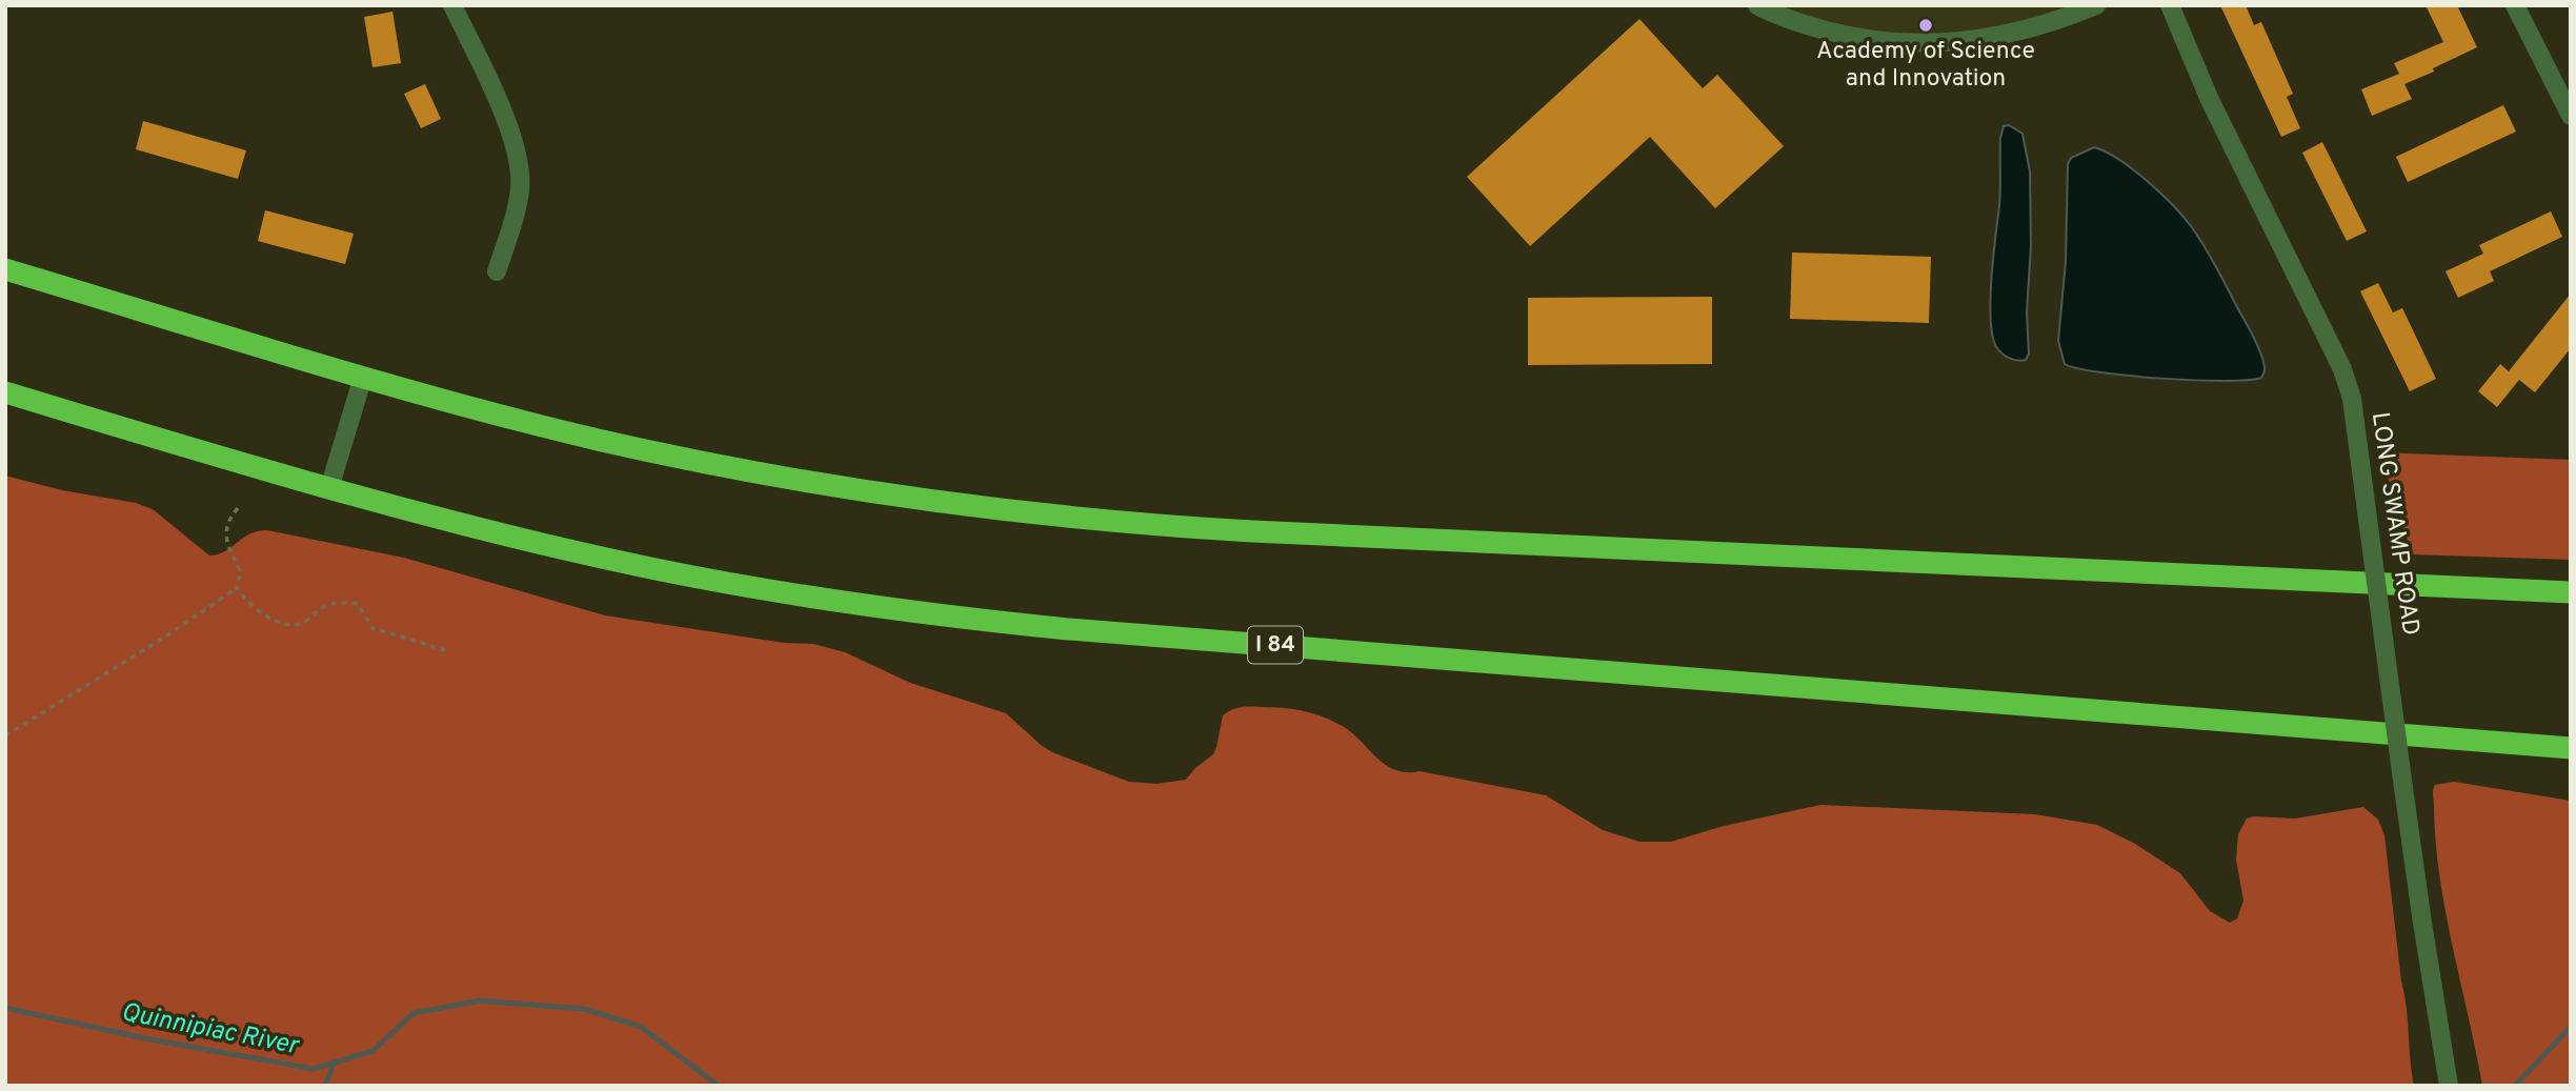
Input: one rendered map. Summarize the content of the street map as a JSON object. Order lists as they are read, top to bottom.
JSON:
{
  "streets": {
    "highway": ["I 84"],
    "street": ["LONG SWAMP ROAD"]
  },
  "water": ["Quinnipiac River"],
  "places": ["Academy of Science and Innovation"]
}
